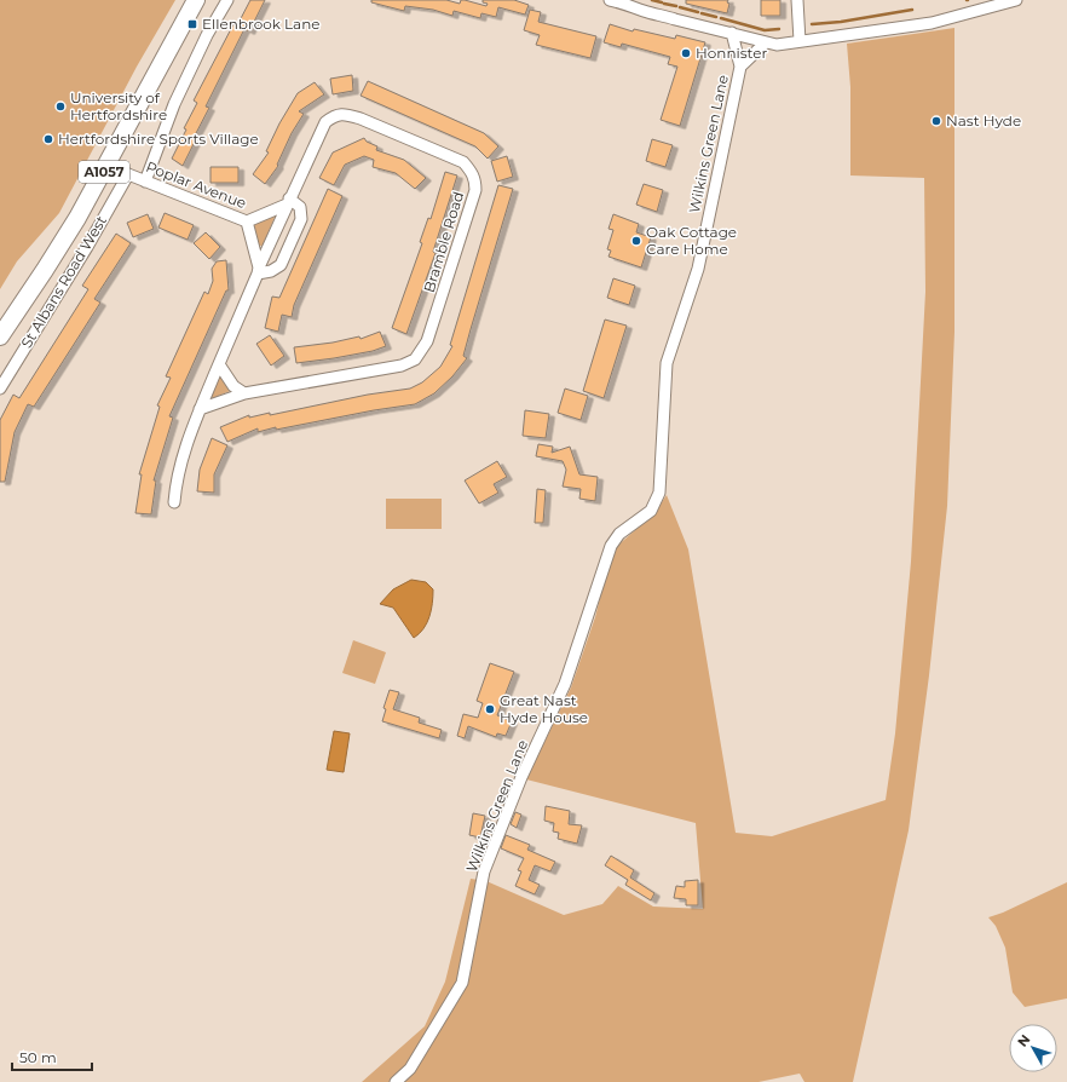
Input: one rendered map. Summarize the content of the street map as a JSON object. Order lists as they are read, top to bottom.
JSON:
{
  "streets": {
    "main road": ["A1057", "St Albans Road West"],
    "street": ["Wilkins Green Lane", "Poplar Avenue", "Bramble Road"]
  },
  "crossings": [
    ["Poplar Avenue", "Bramble Road"],
    ["Poplar Avenue", "St Albans Road West"]
  ],
  "places": {
    "transit": ["Ellenbrook Lane"],
    "other": [
      "Honnister",
      "University of Hertfordshire",
      "Nast Hyde",
      "Hertfordshire Sports Village",
      "Oak Cottage Care Home",
      "Great Nast Hyde House"
    ]
  },
  "scale_bar": "50 m",
  "north": "top left"
}
